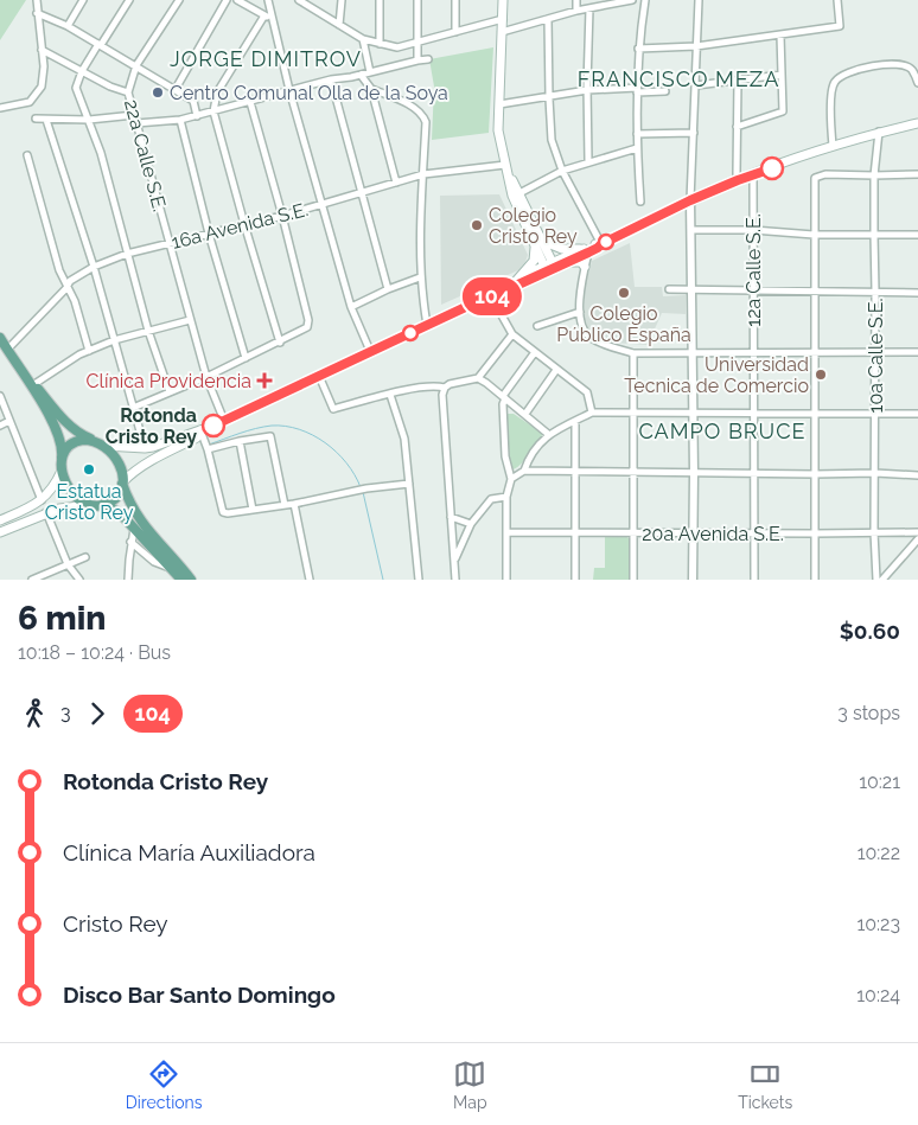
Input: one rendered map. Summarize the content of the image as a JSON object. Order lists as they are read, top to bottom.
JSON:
{
  "streets": {
    "street": [
      "22a Calle S.E.",
      "16a Avenida S.E.",
      "12a Calle S.E.",
      "10a Calle S.E.",
      "20a Avenida S.E."
    ]
  },
  "crossings": [
    ["22a Calle S.E.", "16a Avenida S.E."],
    ["12a Calle S.E.", "20a Avenida S.E."],
    ["10a Calle S.E.", "20a Avenida S.E."]
  ],
  "districts": ["JORGE DIMITROV", "FRANCISCO MEZA", "CAMPO BRUCE"],
  "places": {
    "other": [
      "Centro Comunal Olla de la Soya",
      "Colegio Cristo Rey",
      "Colegio Público España",
      "Universidad Tecnica de Comercio",
      "Rotonda Cristo Rey",
      "Estatua Cristo Rey"
    ],
    "health": ["Clínica Providencia"]
  },
  "lines": ["bus line 104"],
  "page": {
    "on_map": "104",
    "heading": ["6 min", "10:18 – 10:24 · Bus", "$0.60"],
    "legs": ["3", "104", "3 stops"],
    "list": [
      {
        "name": "Rotonda Cristo Rey",
        "value": "10:21"
      },
      {
        "name": "Clínica María Auxiliadora",
        "value": "10:22"
      },
      {
        "name": "Cristo Rey",
        "value": "10:23"
      },
      {
        "name": "Disco Bar Santo Domingo",
        "value": "10:24"
      }
    ],
    "tabs": ["Directions", "Map", "Tickets"]
  }
}
